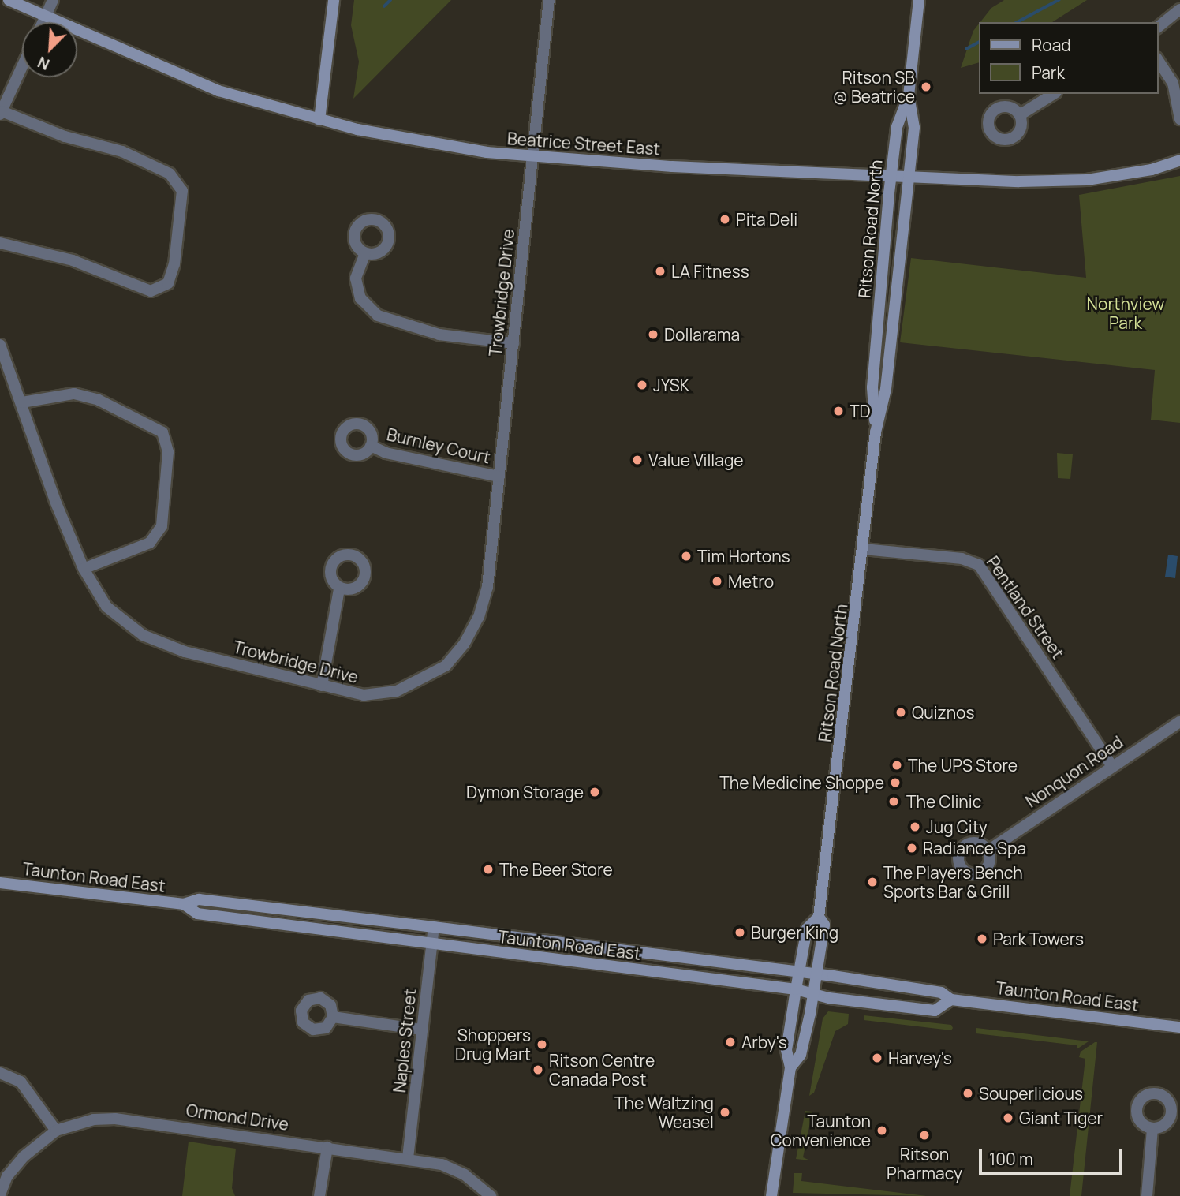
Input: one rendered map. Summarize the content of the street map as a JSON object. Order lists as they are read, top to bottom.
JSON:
{
  "streets": {
    "main road": ["Beatrice Street East", "Ritson Road North", "Taunton Road East"],
    "street": [
      "Trowbridge Drive",
      "Burnley Court",
      "Pentland Street",
      "Nonquon Road",
      "Naples Street",
      "Ormond Drive"
    ]
  },
  "crossings": [
    ["Beatrice Street East", "Ritson Road North"],
    ["Beatrice Street East", "Trowbridge Drive"],
    ["Ritson Road North", "Pentland Street"],
    ["Ritson Road North", "Taunton Road East"],
    ["Trowbridge Drive", "Burnley Court"],
    ["Pentland Street", "Nonquon Road"],
    ["Taunton Road East", "Naples Street"],
    ["Naples Street", "Ormond Drive"]
  ],
  "parks": ["Northview Park"],
  "places": [
    "Ritson SB @ Beatrice",
    "Pita Deli",
    "LA Fitness",
    "Dollarama",
    "JYSK",
    "TD",
    "Value Village",
    "Tim Hortons",
    "Metro",
    "Quiznos",
    "The UPS Store",
    "The Medicine Shoppe",
    "Dymon Storage",
    "The Clinic",
    "Jug City",
    "Radiance Spa",
    "The Beer Store",
    "The Players Bench Sports Bar & Grill",
    "Burger King",
    "Park Towers",
    "Arby's",
    "Shoppers Drug Mart",
    "Harvey's",
    "Ritson Centre Canada Post",
    "Souperlicious",
    "The Waltzing Weasel",
    "Giant Tiger",
    "Taunton Convenience",
    "Ritson Pharmacy"
  ],
  "legend": ["Road", "Park"],
  "scale_bar": "100 m",
  "north": "bottom left"
}
